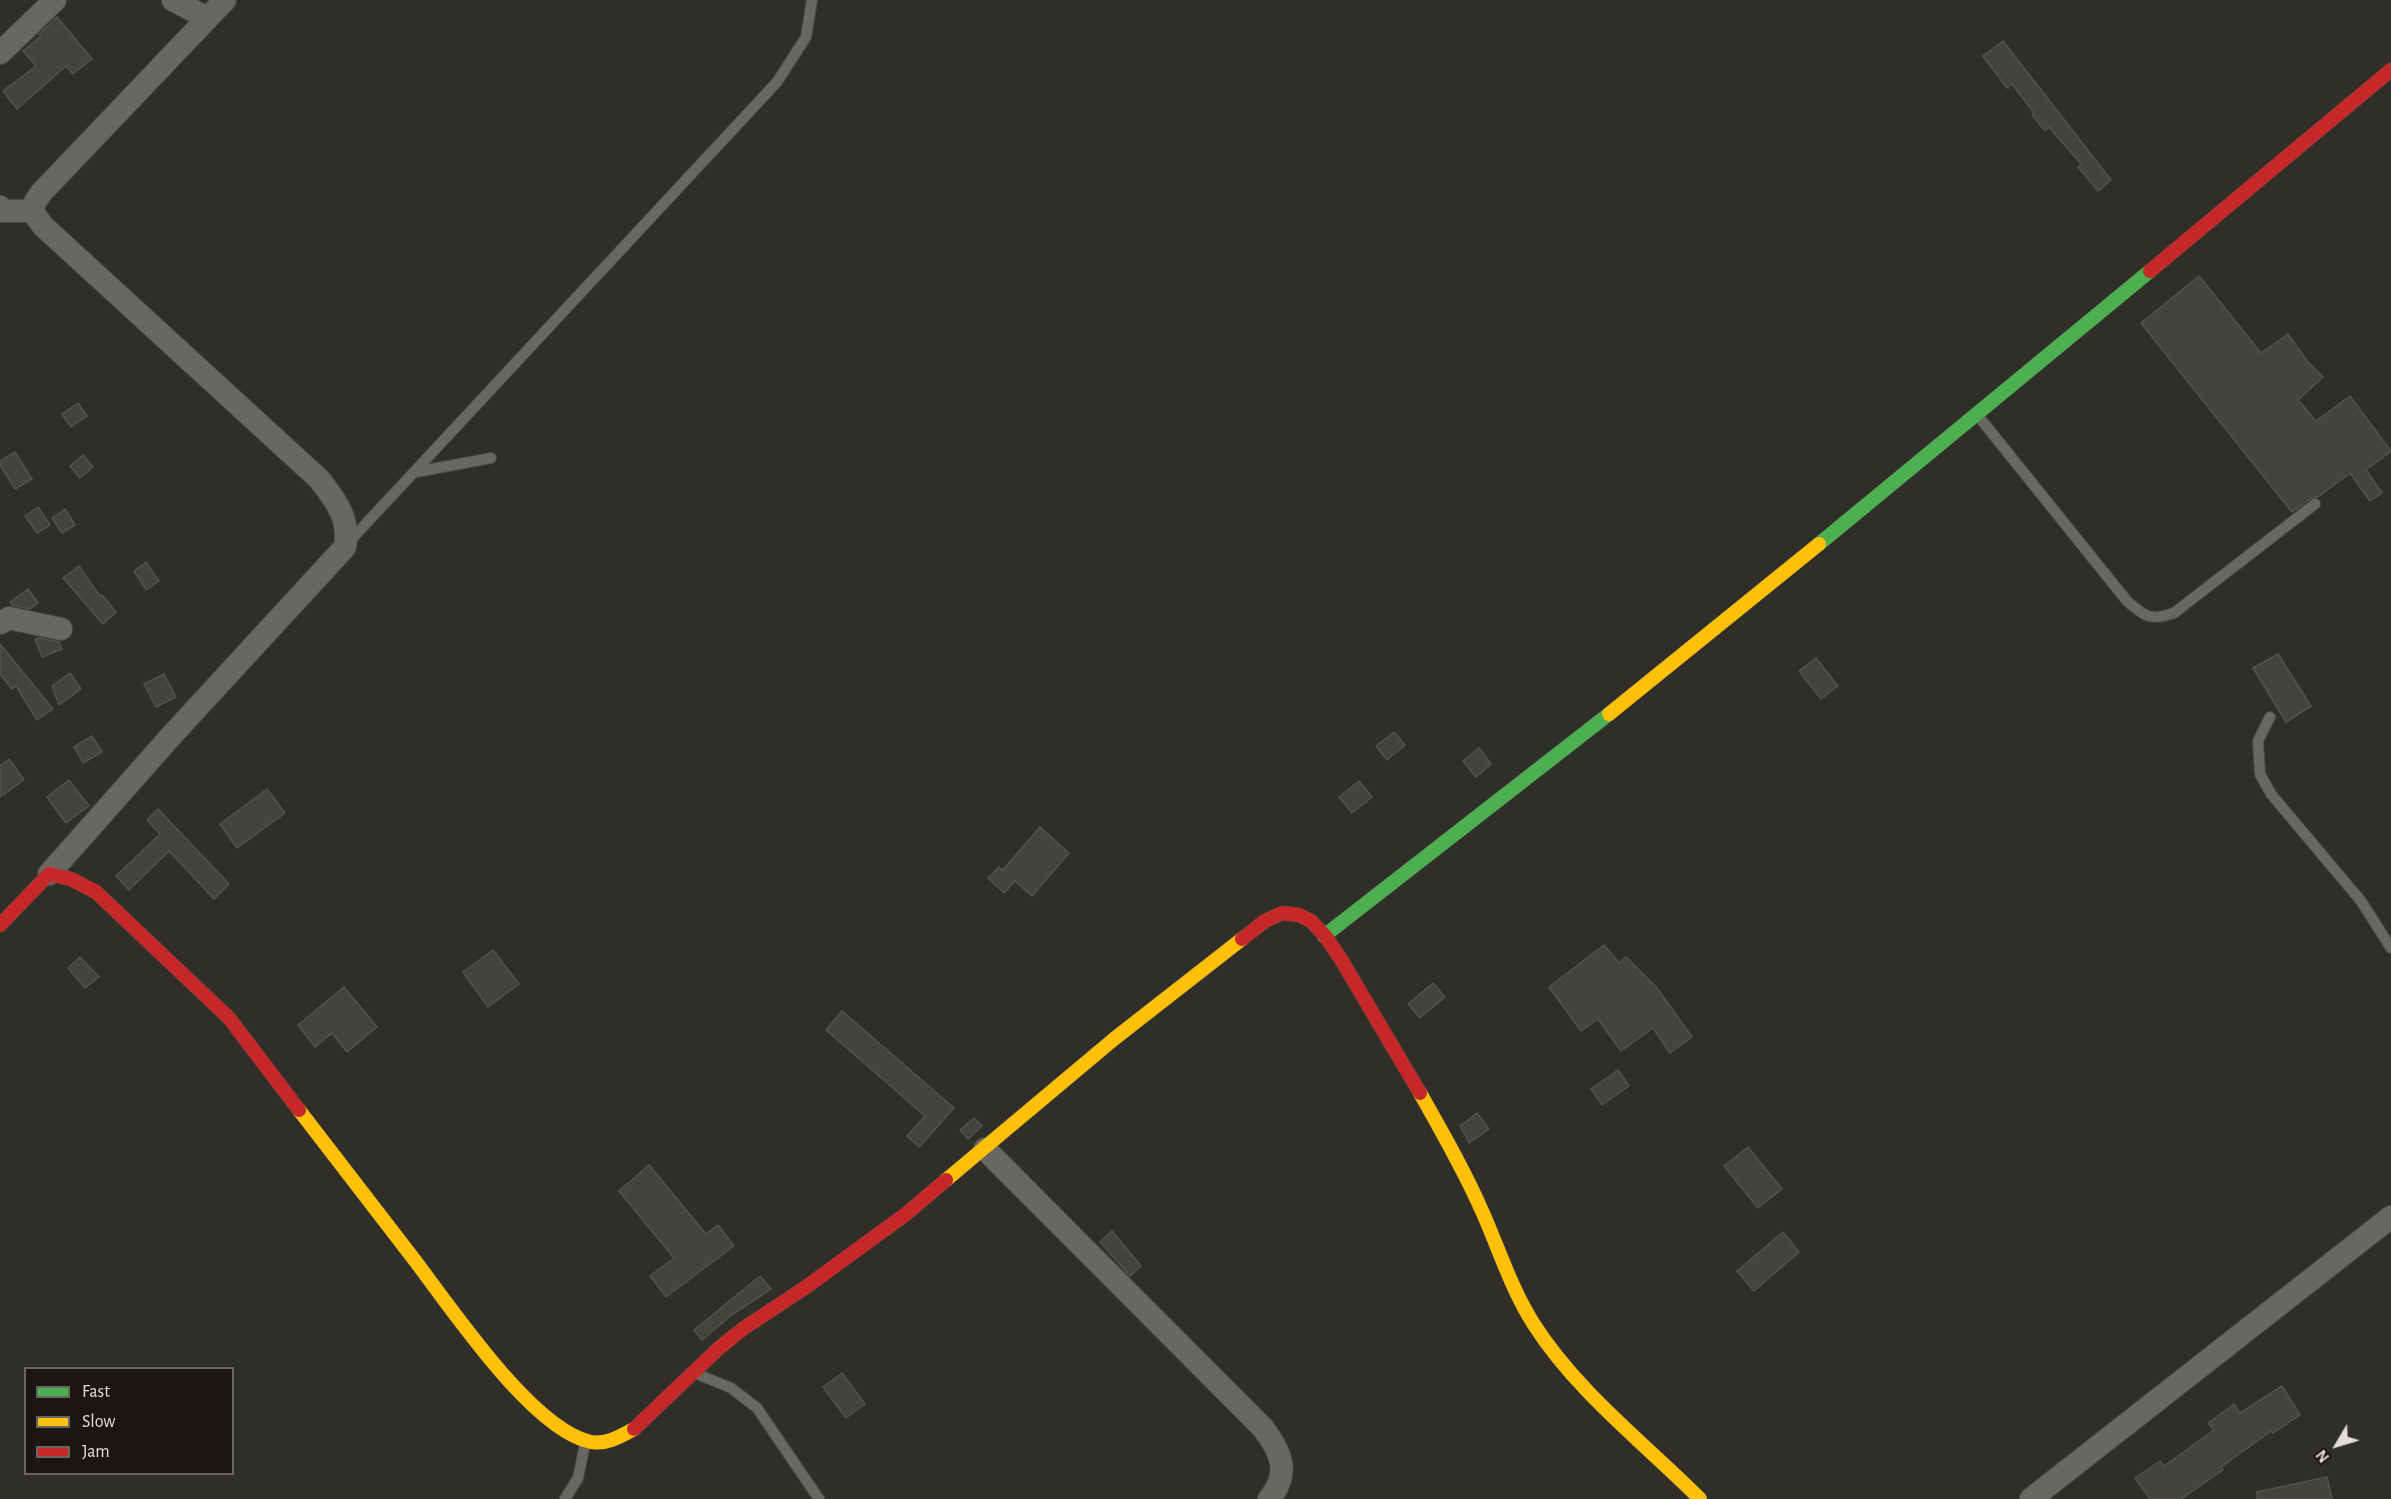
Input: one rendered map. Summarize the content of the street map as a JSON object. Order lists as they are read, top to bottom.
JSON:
{
  "legend": ["Fast", "Slow", "Jam"],
  "north": "bottom left"
}
